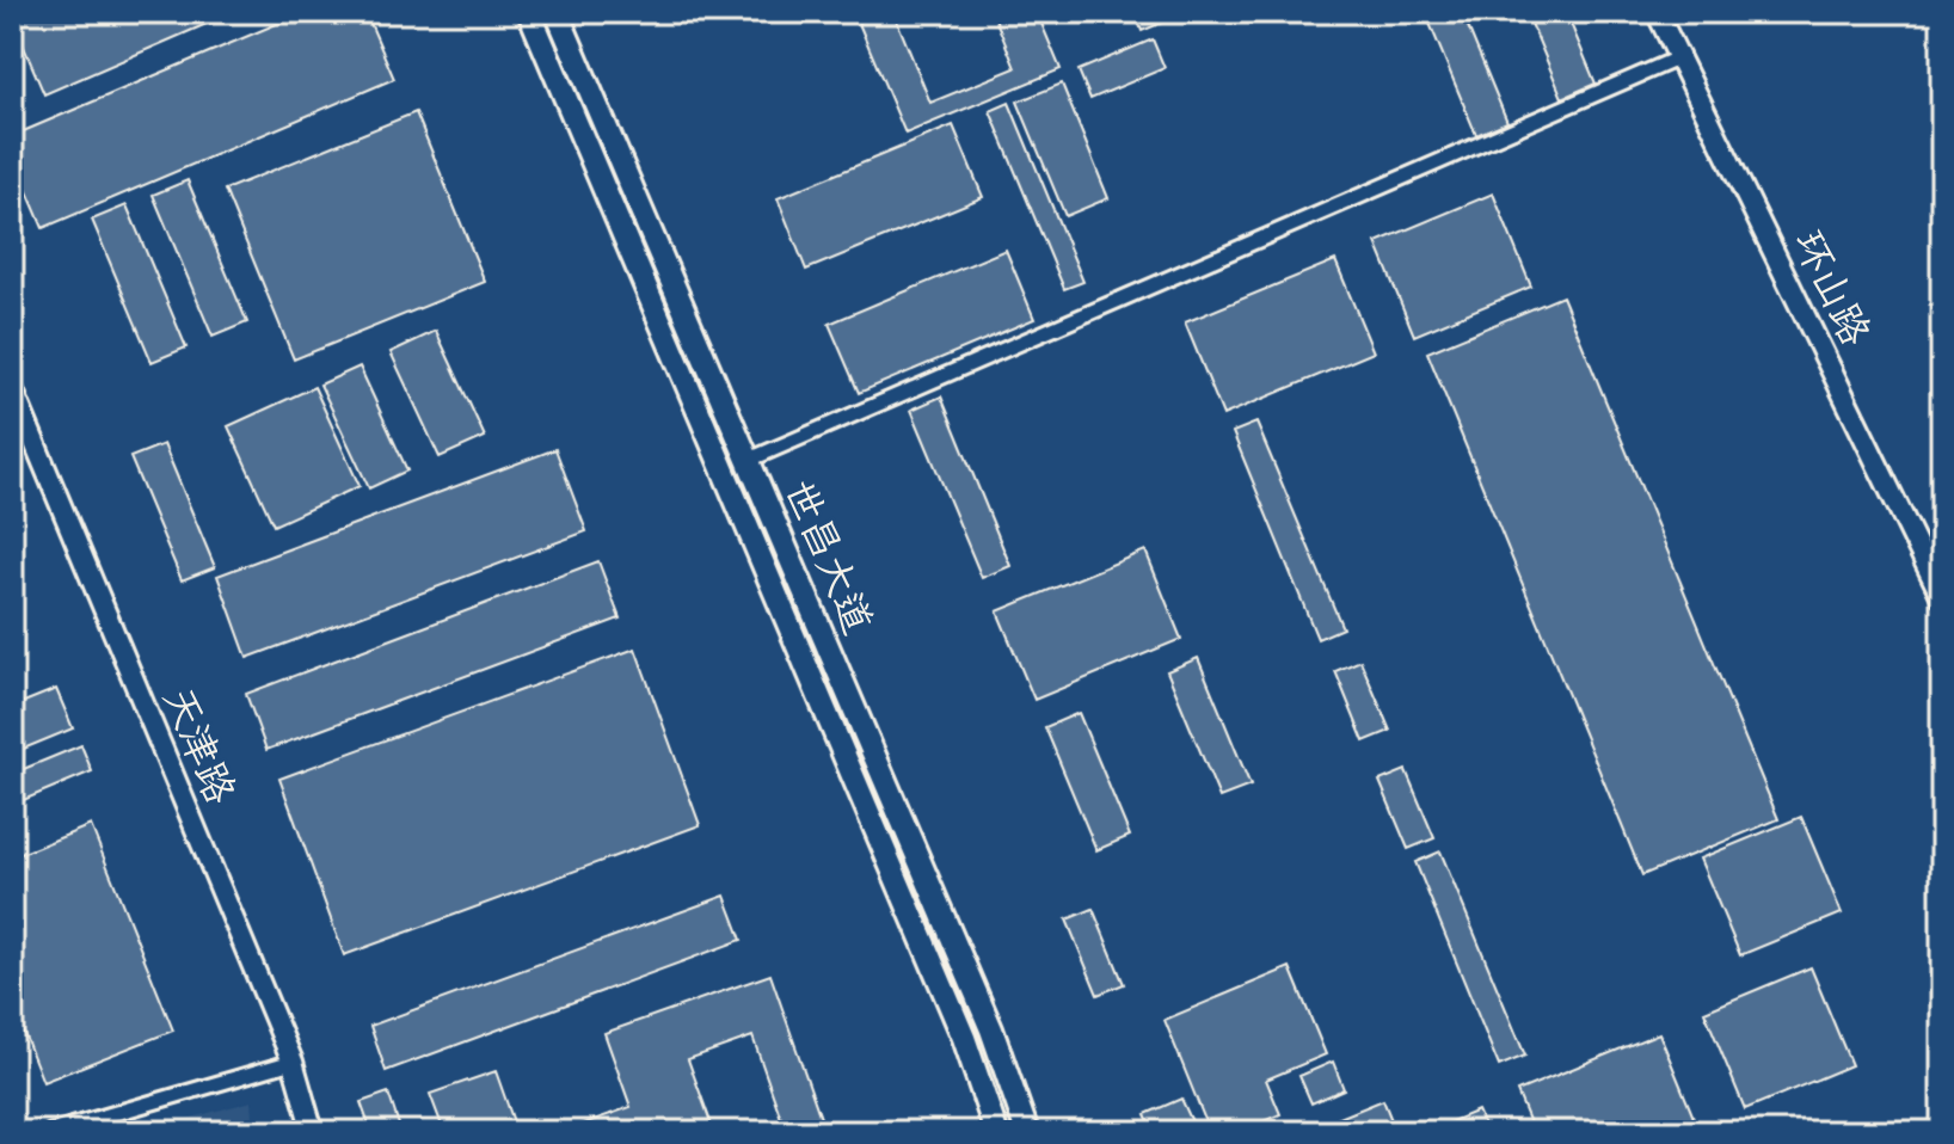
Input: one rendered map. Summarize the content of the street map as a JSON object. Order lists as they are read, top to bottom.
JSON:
{
  "streets": {
    "main road": ["环山路", "世昌大道", "天津路"]
  }
}
